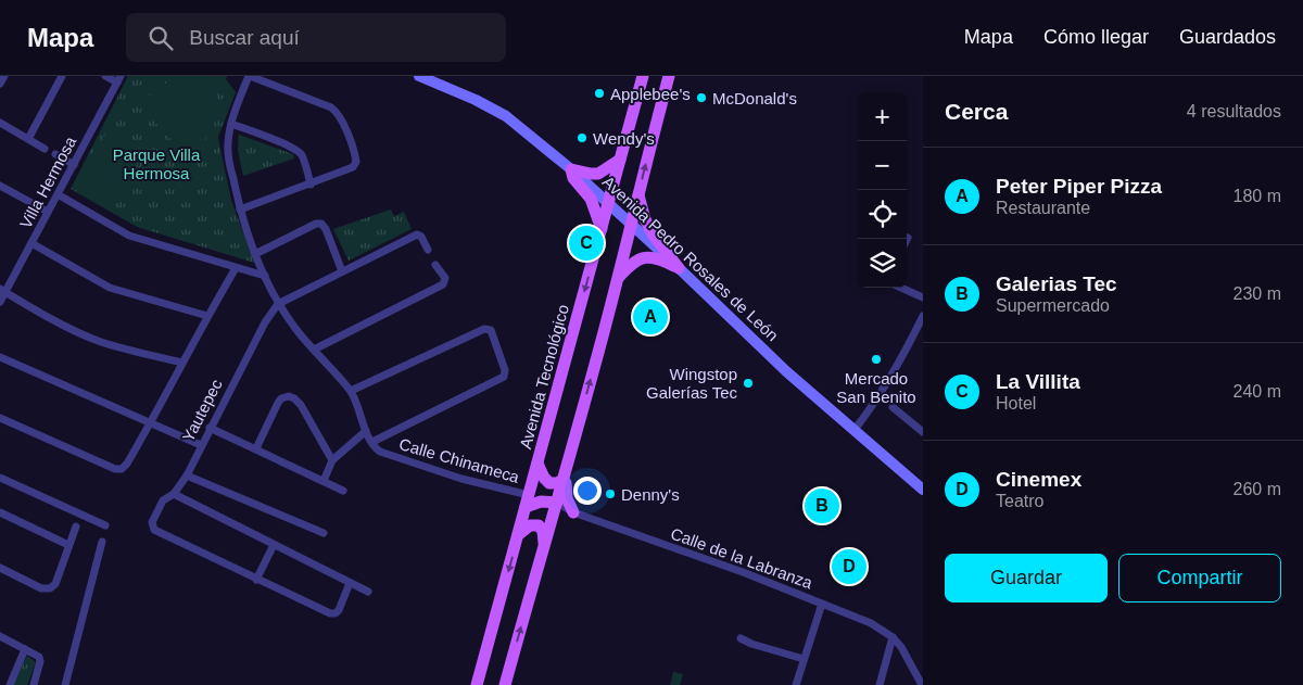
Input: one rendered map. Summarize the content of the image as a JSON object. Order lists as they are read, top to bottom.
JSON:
{
  "streets": {
    "main road": ["Avenida Pedro Rosales de León", "Avenida Tecnológico"],
    "street": [
      "Villa Hermosa",
      "Yautepec",
      "Calle Chinameca",
      "Calle de la Labranza"
    ]
  },
  "crossings": [
    ["Avenida Pedro Rosales de León", "Avenida Tecnológico"],
    ["Avenida Tecnológico", "Calle Chinameca"],
    ["Yautepec", "Calle Chinameca"]
  ],
  "parks": ["Parque Villa Hermosa"],
  "places": [
    "Applebee's",
    "McDonald's",
    "Wendy's",
    "Mercado San Benito",
    "Wingstop Galerías Tec",
    "Denny's"
  ],
  "page": {
    "header": "Mapa",
    "search": "Buscar aquí",
    "nav": ["Mapa", "Cómo llegar", "Guardados"],
    "heading": ["Cerca", "4 resultados"],
    "map_buttons": ["+", "−"],
    "list": [
      {
        "mark": "A",
        "name": "Peter Piper Pizza",
        "note": "Restaurante",
        "value": "180 m"
      },
      {
        "mark": "B",
        "name": "Galerias Tec",
        "note": "Supermercado",
        "value": "230 m"
      },
      {
        "mark": "C",
        "name": "La Villita",
        "note": "Hotel",
        "value": "240 m"
      },
      {
        "mark": "D",
        "name": "Cinemex",
        "note": "Teatro",
        "value": "260 m"
      }
    ],
    "pins": [
      "C",
      "A",
      "B",
      "D"
    ],
    "buttons": ["Guardar", "Compartir"]
  }
}
